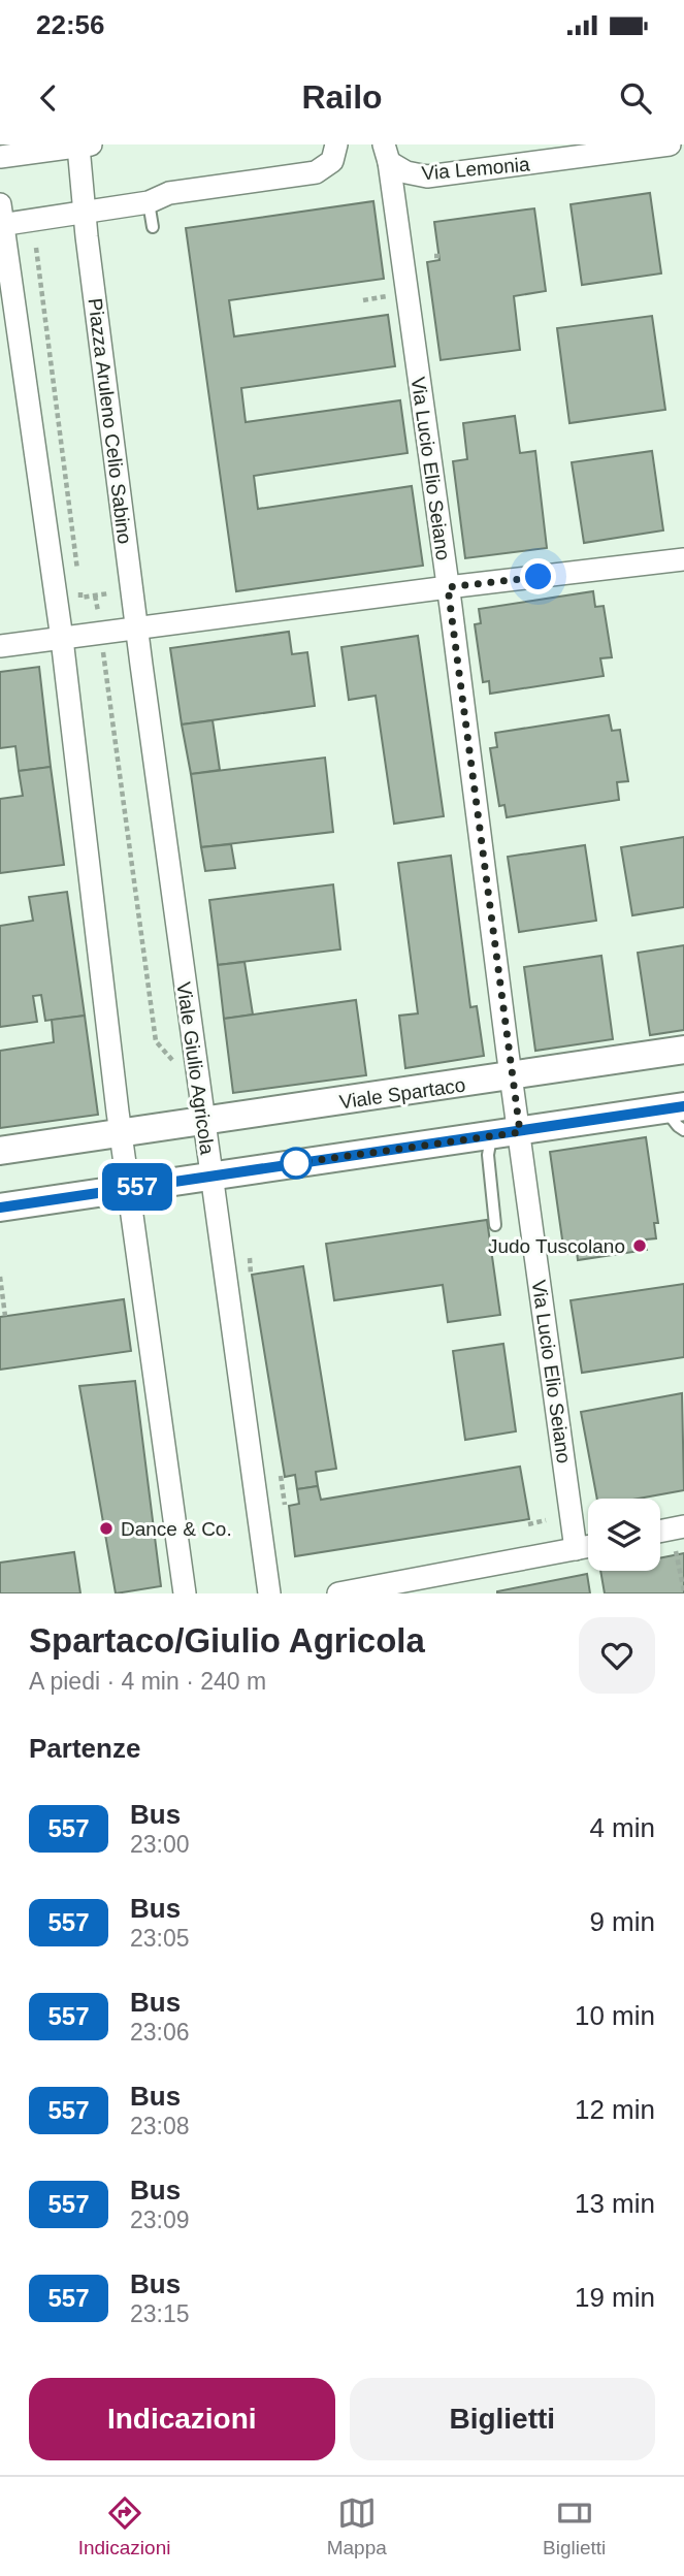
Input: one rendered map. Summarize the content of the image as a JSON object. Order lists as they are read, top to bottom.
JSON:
{
  "streets": {
    "street": [
      "Via Lemonia",
      "Piazza Aruleno Celio Sabino",
      "Via Lucio Elio Seiano",
      "Viale Giulio Agricola",
      "Viale Spartaco"
    ]
  },
  "crossings": [
    ["Via Lemonia", "Via Lucio Elio Seiano"],
    ["Piazza Aruleno Celio Sabino", "Viale Giulio Agricola"],
    ["Via Lucio Elio Seiano", "Viale Spartaco"],
    ["Viale Giulio Agricola", "Viale Spartaco"]
  ],
  "places": ["Judo Tuscolano", "Dance & Co."],
  "lines": ["bus line 557"],
  "page": {
    "status": "22:56",
    "header": "Railo",
    "on_map": "557",
    "heading": [
      ["Spartaco/Giulio Agricola", "A piedi · 4 min · 240 m"],
      "Partenze"
    ],
    "list": [
      {
        "mark": "557",
        "name": "Bus",
        "note": "23:00",
        "value": "4 min"
      },
      {
        "mark": "557",
        "name": "Bus",
        "note": "23:05",
        "value": "9 min"
      },
      {
        "mark": "557",
        "name": "Bus",
        "note": "23:06",
        "value": "10 min"
      },
      {
        "mark": "557",
        "name": "Bus",
        "note": "23:08",
        "value": "12 min"
      },
      {
        "mark": "557",
        "name": "Bus",
        "note": "23:09",
        "value": "13 min"
      },
      {
        "mark": "557",
        "name": "Bus",
        "note": "23:15",
        "value": "19 min"
      }
    ],
    "buttons": ["Indicazioni", "Biglietti"],
    "tabs": ["Indicazioni", "Mappa", "Biglietti"]
  }
}
